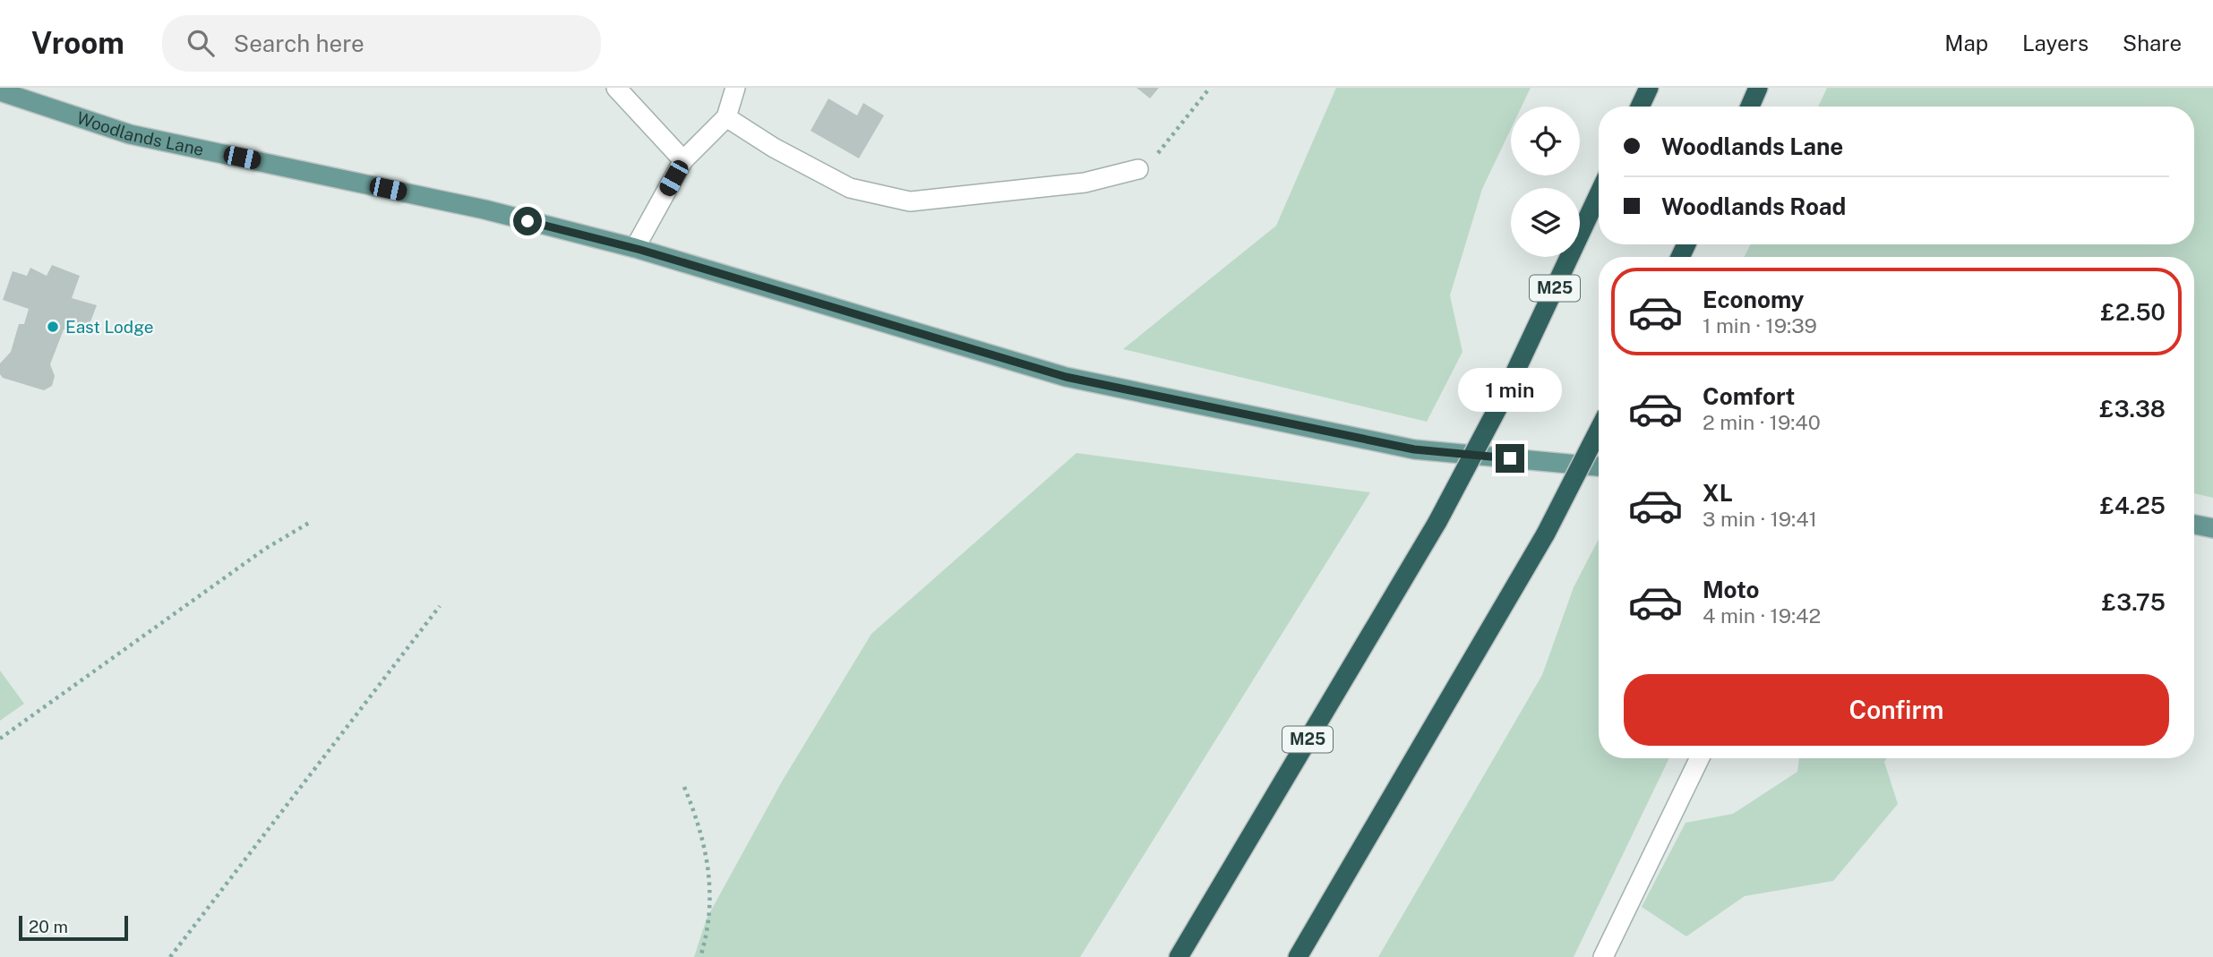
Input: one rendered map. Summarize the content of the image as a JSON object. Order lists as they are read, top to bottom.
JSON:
{
  "streets": {
    "highway": ["M25"],
    "main road": ["Woodlands Lane"]
  },
  "places": ["East Lodge"],
  "scale_bar": "20 m",
  "page": {
    "header": "Vroom",
    "search": "Search here",
    "nav": ["Map", "Layers", "Share"],
    "banner": ["Woodlands Lane", "Woodlands Road"],
    "list": [
      {
        "name": "Economy",
        "note": "1 min · 19:39",
        "value": "£2.50"
      },
      {
        "name": "Comfort",
        "note": "2 min · 19:40",
        "value": "£3.38"
      },
      {
        "name": "XL",
        "note": "3 min · 19:41",
        "value": "£4.25"
      },
      {
        "name": "Moto",
        "note": "4 min · 19:42",
        "value": "£3.75"
      }
    ],
    "bubble": "1 min",
    "buttons": "Confirm",
    "scale": "20 m"
  }
}
